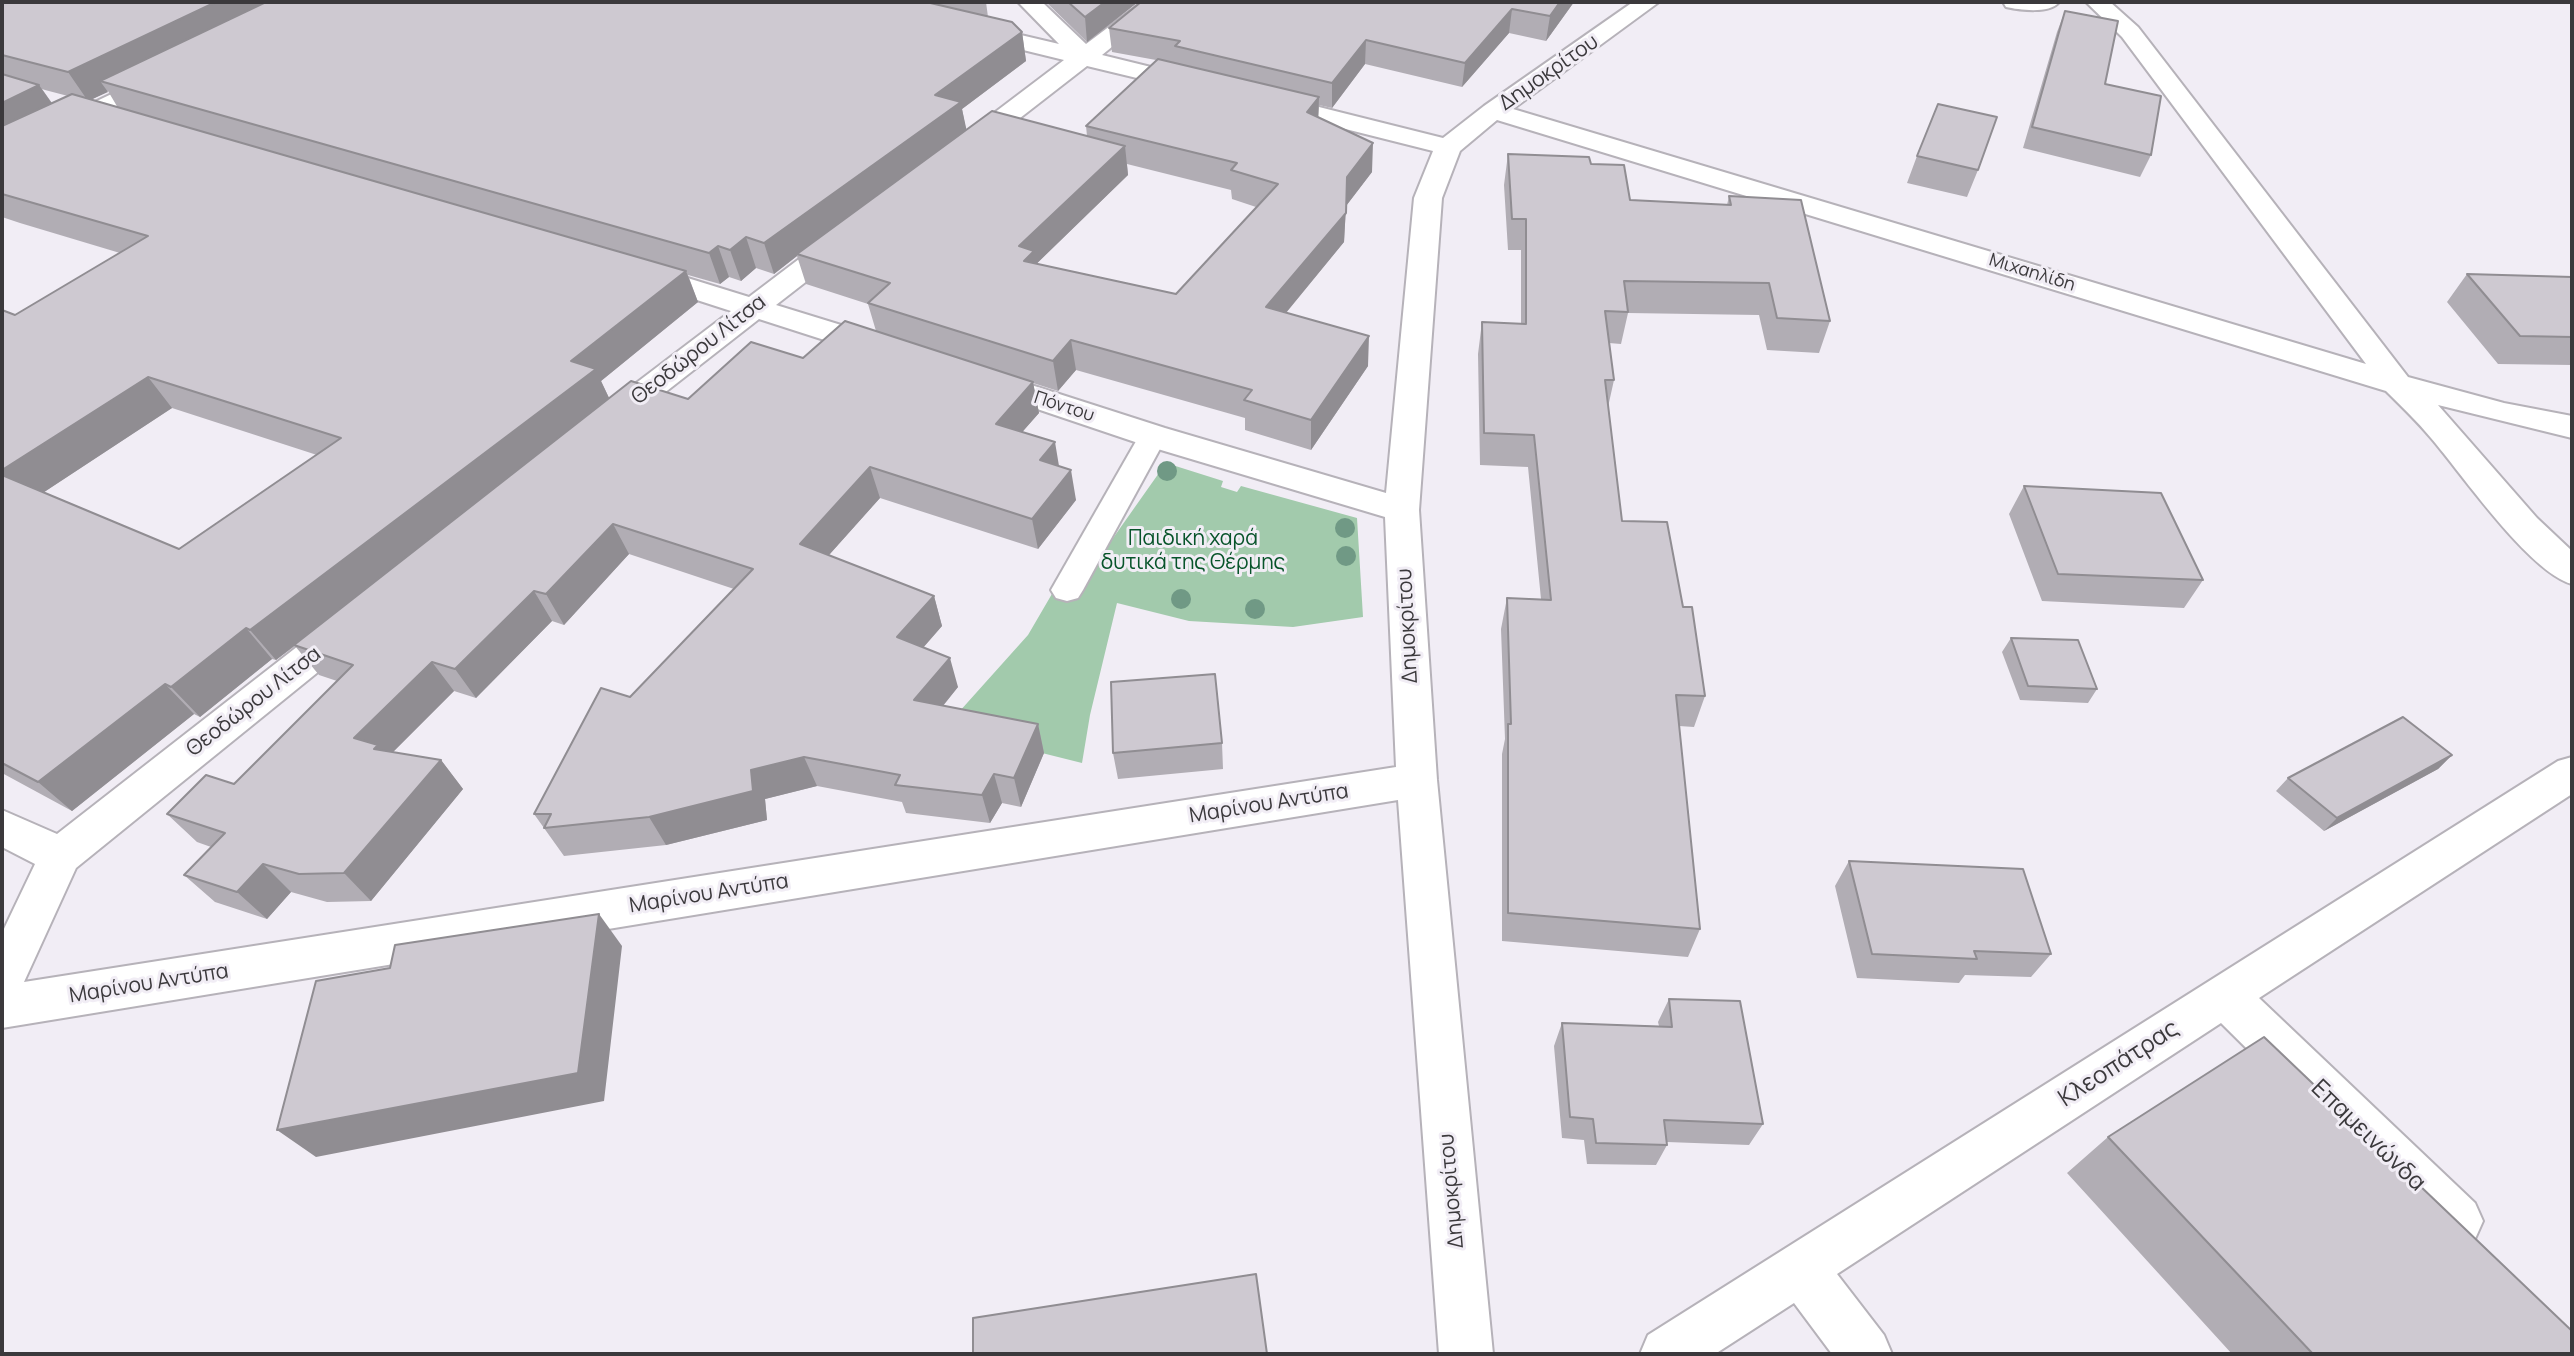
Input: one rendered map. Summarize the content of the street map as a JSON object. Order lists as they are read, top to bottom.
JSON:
{
  "streets": {
    "street": [
      "Δημοκρίτου",
      "Μιχαηλίδη",
      "Θεοδώρου Λίτσα",
      "Πόντου",
      "Μαρίνου Αντύπα",
      "Κλεοπάτρας",
      "Επαμεινώνδα"
    ]
  },
  "crossings": [
    ["Δημοκρίτου", "Μιχαηλίδη"],
    ["Δημοκρίτου", "Πόντου"],
    ["Δημοκρίτου", "Μαρίνου Αντύπα"],
    ["Κλεοπάτρας", "Επαμεινώνδα"]
  ],
  "parks": ["Παιδική χαρά δυτικά της Θέρμης"]
}
